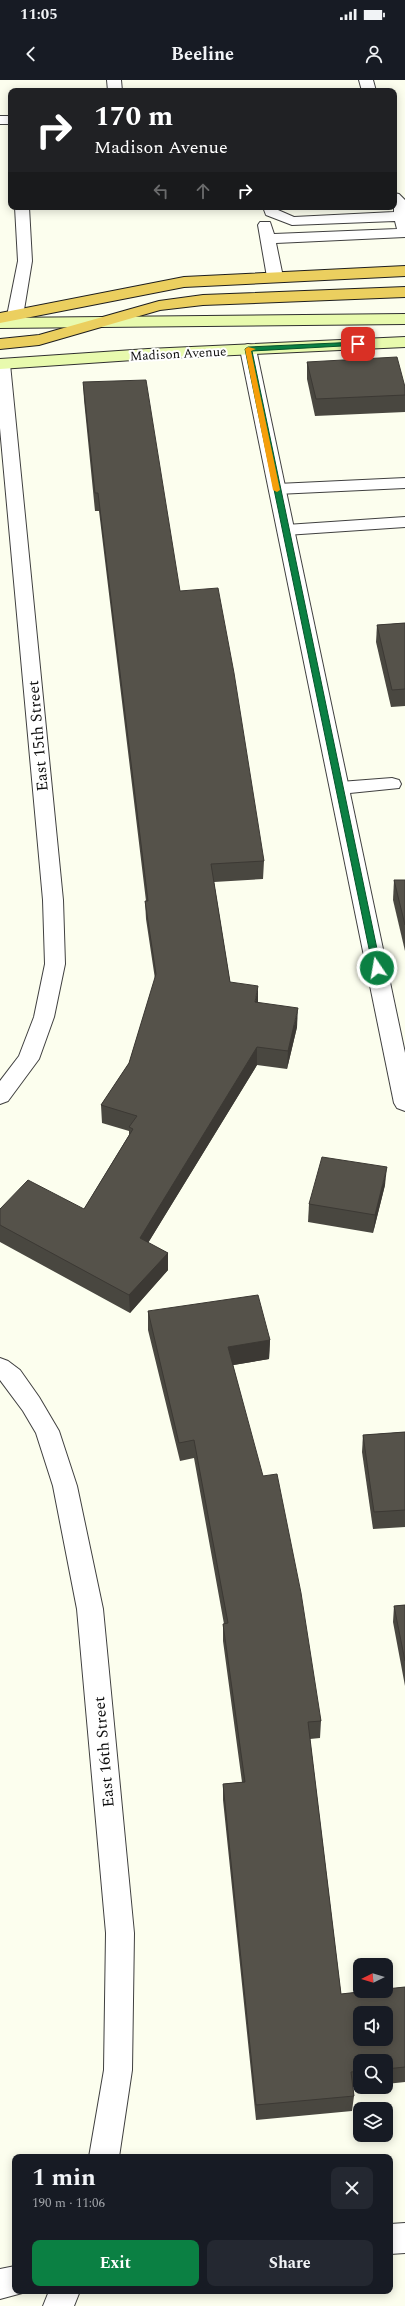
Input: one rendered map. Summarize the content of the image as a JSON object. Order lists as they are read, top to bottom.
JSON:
{
  "streets": {
    "main road": ["Madison Avenue"],
    "street": ["East 15th Street", "East 16th Street"]
  },
  "crossings": [
    ["Madison Avenue", "East 15th Street"]
  ],
  "north": "left",
  "page": {
    "status": "11:05",
    "header": "Beeline",
    "turn": ["170 m", "Madison Avenue"],
    "heading": ["1 min", "190 m · 11:06"],
    "buttons": ["Exit", "Share"]
  }
}
